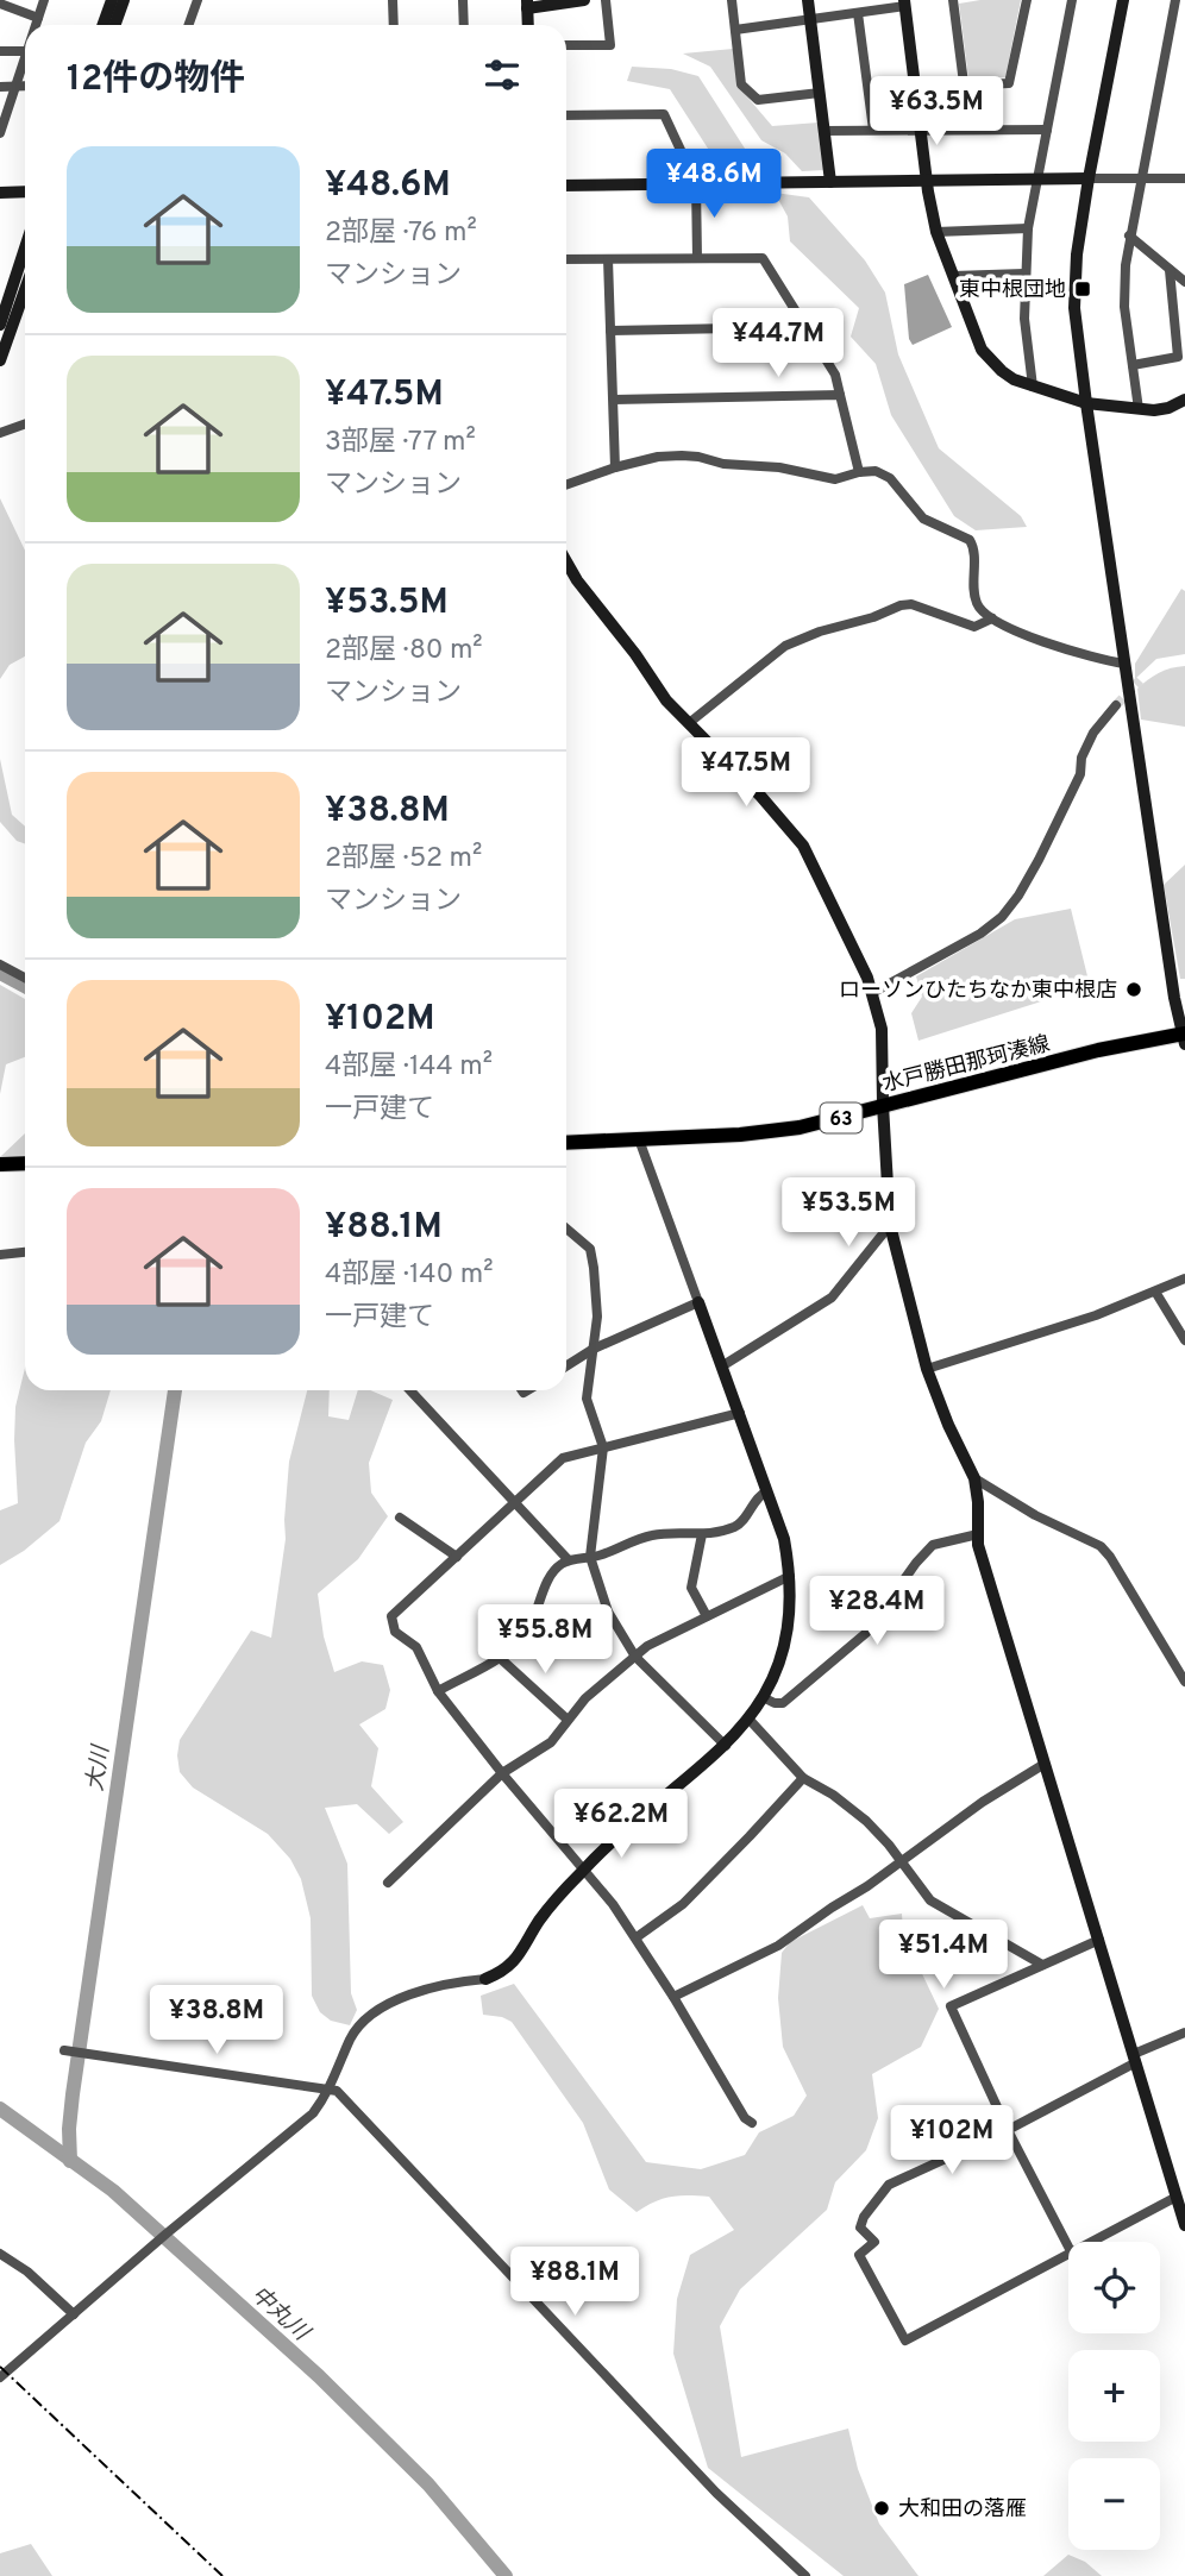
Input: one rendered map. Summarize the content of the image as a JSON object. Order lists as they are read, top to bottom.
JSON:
{
  "streets": {
    "main road": ["水戸勝田那珂湊線", "63"]
  },
  "water": ["大川", "中丸川"],
  "places": {
    "transit": ["東中根団地"],
    "other": ["ローソンひたちなか東中根店", "大和田の落雁"]
  },
  "page": {
    "heading": "12件の物件",
    "price": [
      "¥63.5M",
      "¥48.6M",
      "¥44.7M",
      "¥47.5M",
      "¥53.5M",
      "¥28.4M",
      "¥55.8M",
      "¥62.2M",
      "¥51.4M",
      "¥38.8M",
      "¥102M",
      "¥88.1M"
    ],
    "list": [
      {
        "name": "¥48.6M",
        "note": "2部屋 · 76 m² · マンション"
      },
      {
        "name": "¥47.5M",
        "note": "3部屋 · 77 m² · マンション"
      },
      {
        "name": "¥53.5M",
        "note": "2部屋 · 80 m² · マンション"
      },
      {
        "name": "¥38.8M",
        "note": "2部屋 · 52 m² · マンション"
      },
      {
        "name": "¥102M",
        "note": "4部屋 · 144 m² · 一戸建て"
      },
      {
        "name": "¥88.1M",
        "note": "4部屋 · 140 m² · 一戸建て"
      }
    ],
    "map_buttons": ["+", "−"]
  }
}
